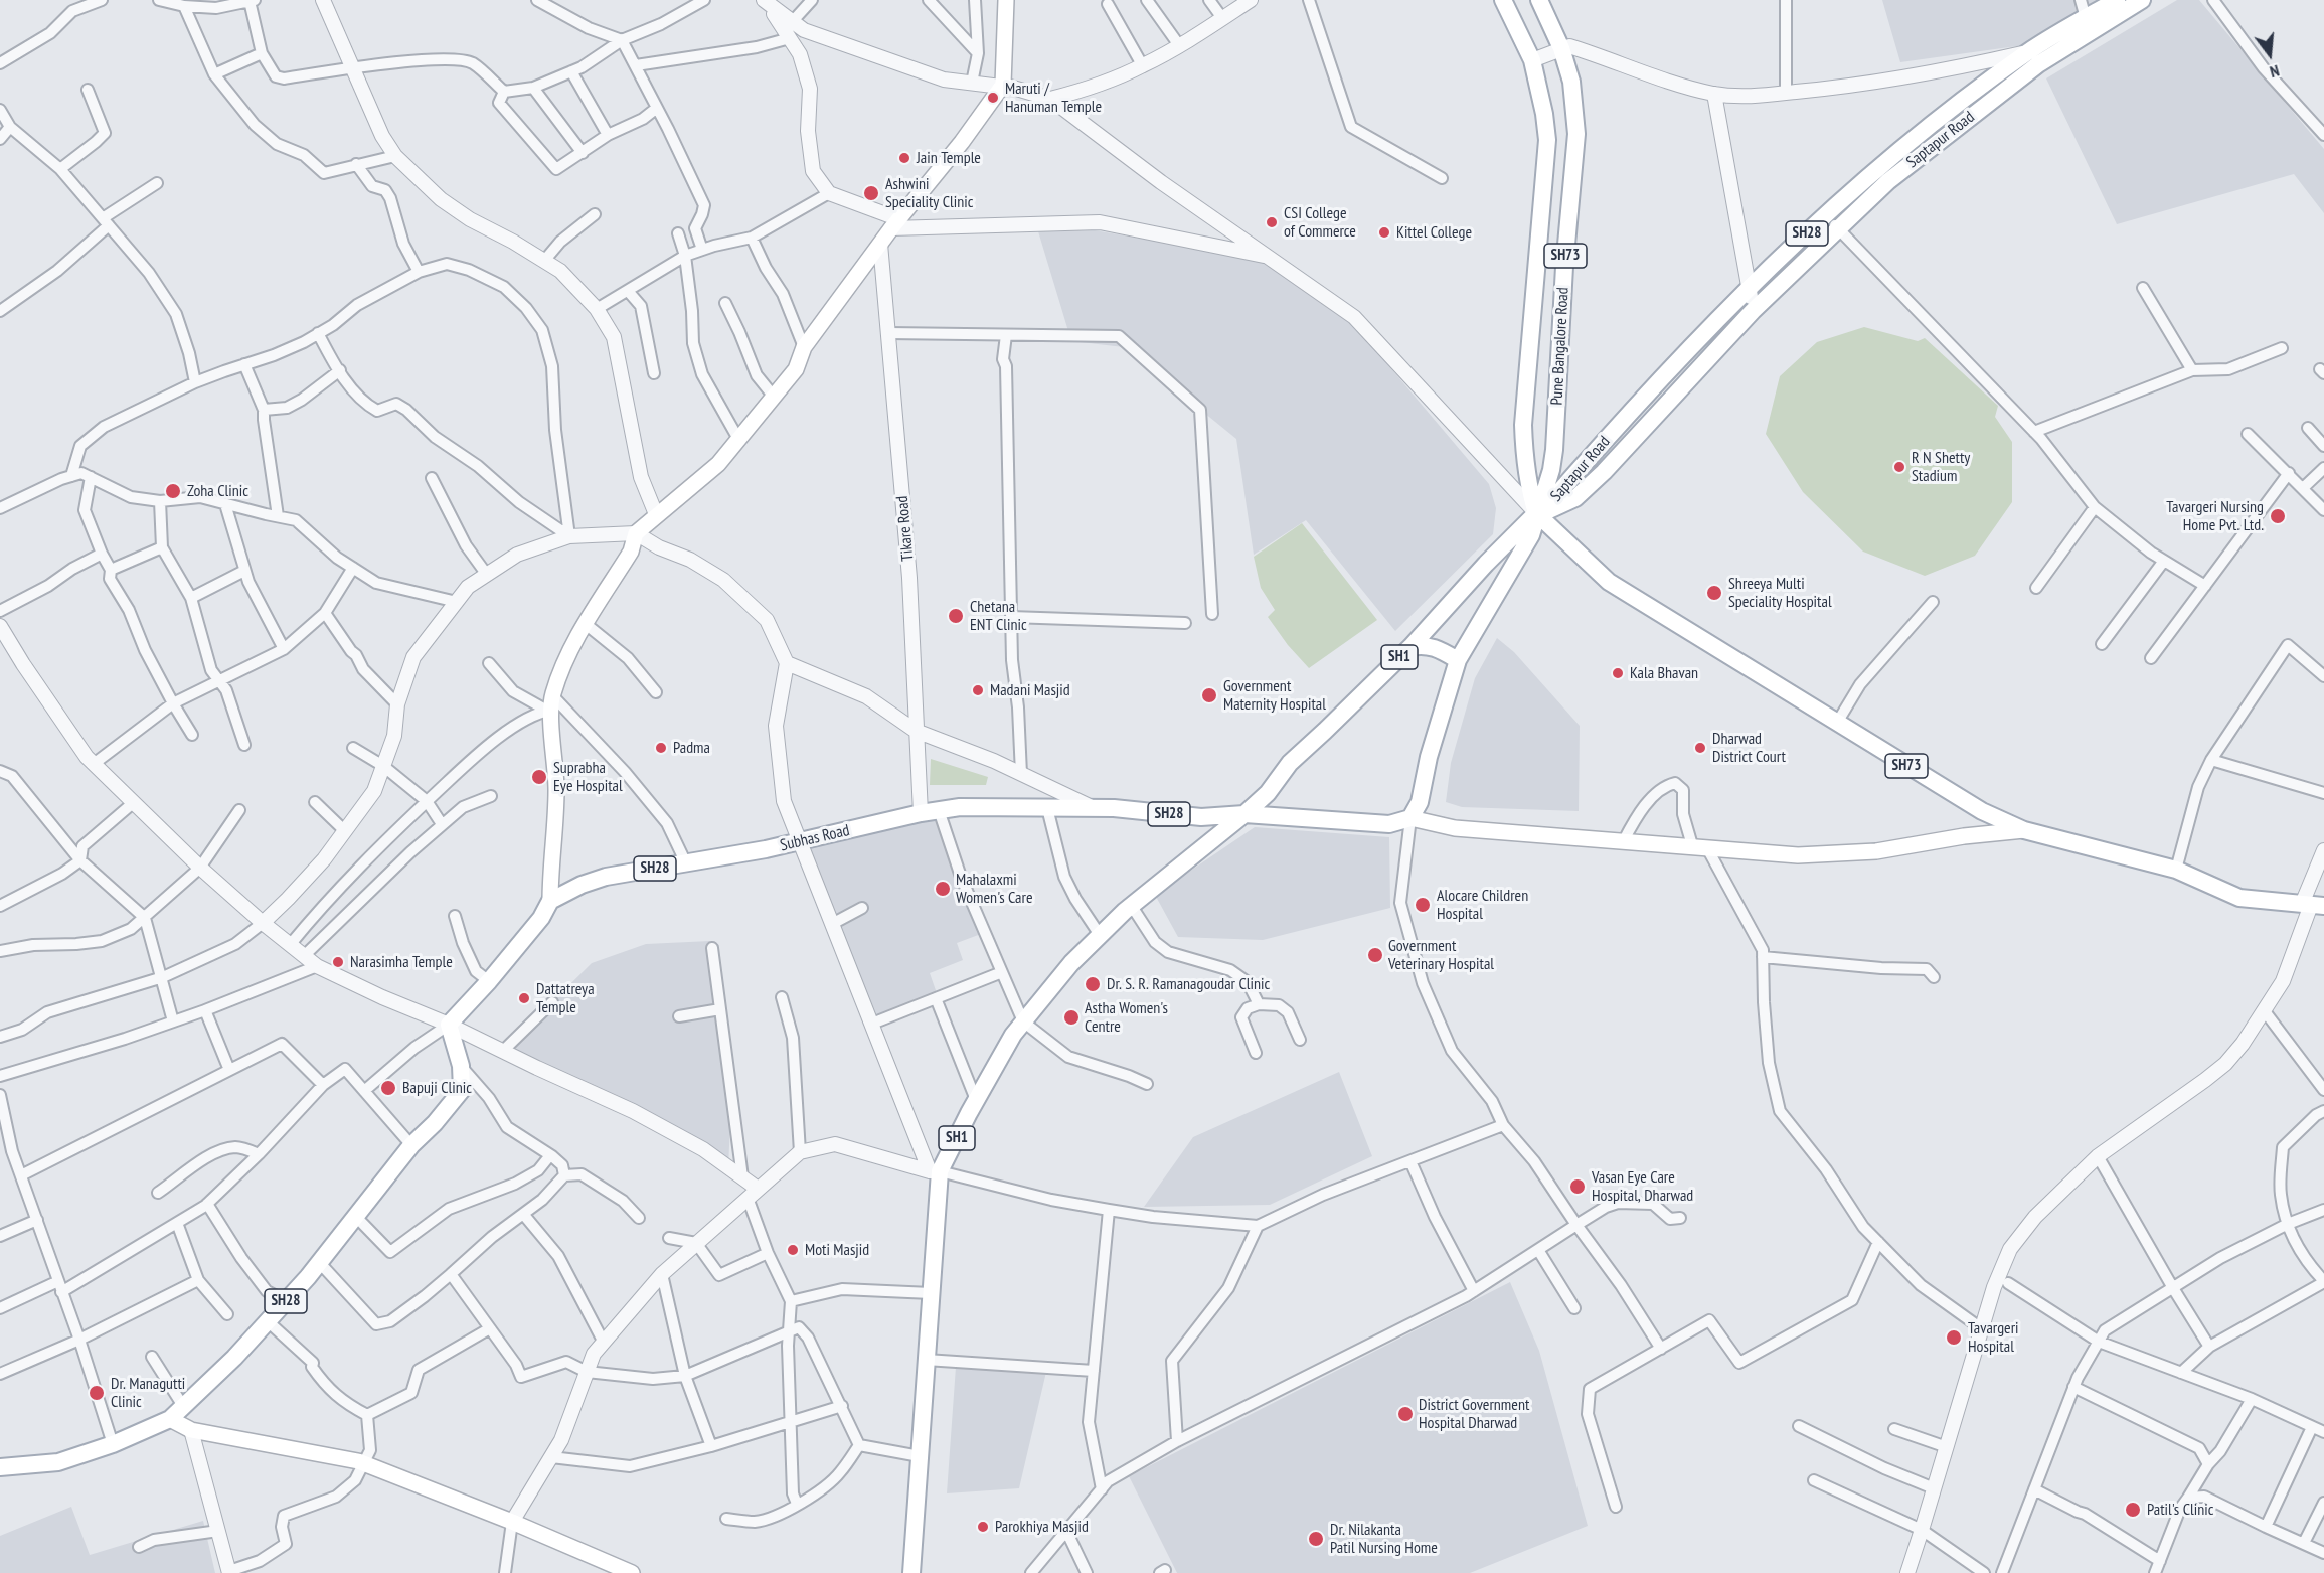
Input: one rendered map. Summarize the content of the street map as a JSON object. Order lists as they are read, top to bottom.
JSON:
{
  "streets": {
    "main road": [
      "Saptapur Road",
      "SH28",
      "SH73",
      "Pune Bangalore Road",
      "SH1",
      "Subhas Road"
    ],
    "street": ["Tikare Road"]
  },
  "crossings": [
    ["Saptapur Road", "SH73"],
    ["Saptapur Road", "Pune Bangalore Road"],
    ["Saptapur Road", "SH1"],
    ["SH73", "Pune Bangalore Road"],
    ["SH73", "SH1"],
    ["Pune Bangalore Road", "SH1"],
    ["Tikare Road", "Subhas Road"],
    ["SH1", "Subhas Road"]
  ],
  "places": [
    "Maruti / Hanuman Temple",
    "Jain Temple",
    "Ashwini Speciality Clinic",
    "CSI College of Commerce",
    "Kittel College",
    "R N Shetty Stadium",
    "Zoha Clinic",
    "Tavargeri Nursing Home Pvt. Ltd.",
    "Shreeya Multi Speciality Hospital",
    "Chetana ENT Clinic",
    "Kala Bhavan",
    "Madani Masjid",
    "Government Maternity Hospital",
    "Padma",
    "Dharwad District Court",
    "Suprabha Eye Hospital",
    "Mahalaxmi Women's Care",
    "Alocare Children Hospital",
    "Government Veterinary Hospital",
    "Narasimha Temple",
    "Dr. S. R. Ramanagoudar Clinic",
    "Dattatreya Temple",
    "Astha Women's Centre",
    "Bapuji Clinic",
    "Vasan Eye Care Hospital, Dharwad",
    "Moti Masjid",
    "Tavargeri Hospital",
    "Dr. Managutti Clinic",
    "District Government Hospital Dharwad",
    "Patil's Clinic",
    "Parokhiya Masjid",
    "Dr. Nilakanta Patil Nursing Home"
  ],
  "north": "bottom"
}
